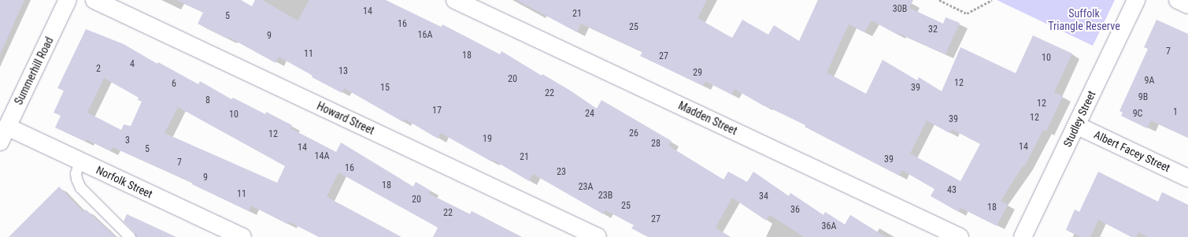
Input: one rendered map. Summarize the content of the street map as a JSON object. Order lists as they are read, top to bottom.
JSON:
{
  "streets": {
    "street": [
      "Summerhill Road",
      "Howard Street",
      "Madden Street",
      "Studley Street",
      "Albert Facey Street",
      "Norfolk Street"
    ]
  },
  "crossings": [
    ["Summerhill Road", "Norfolk Street"],
    ["Studley Street", "Albert Facey Street"]
  ],
  "parks": ["Suffolk Triangle Reserve"],
  "house_numbers": [
    "30B",
    "14",
    "21",
    "5",
    "16",
    "25",
    "32",
    "16A",
    "9",
    "7",
    "11",
    "18",
    "27",
    "10",
    "4",
    "2",
    "13",
    "29",
    "20",
    "9A",
    "12",
    "6",
    "15",
    "39",
    "22",
    "9B",
    "8",
    "12",
    "17",
    "1",
    "24",
    "9C",
    "10",
    "12",
    "39",
    "26",
    "12",
    "19",
    "3",
    "28",
    "14",
    "14",
    "5",
    "14A",
    "21",
    "39",
    "7",
    "16",
    "23",
    "9",
    "18",
    "23A",
    "43",
    "11",
    "23B",
    "34",
    "20",
    "25",
    "18",
    "36",
    "22",
    "27",
    "36A"
  ]
}
